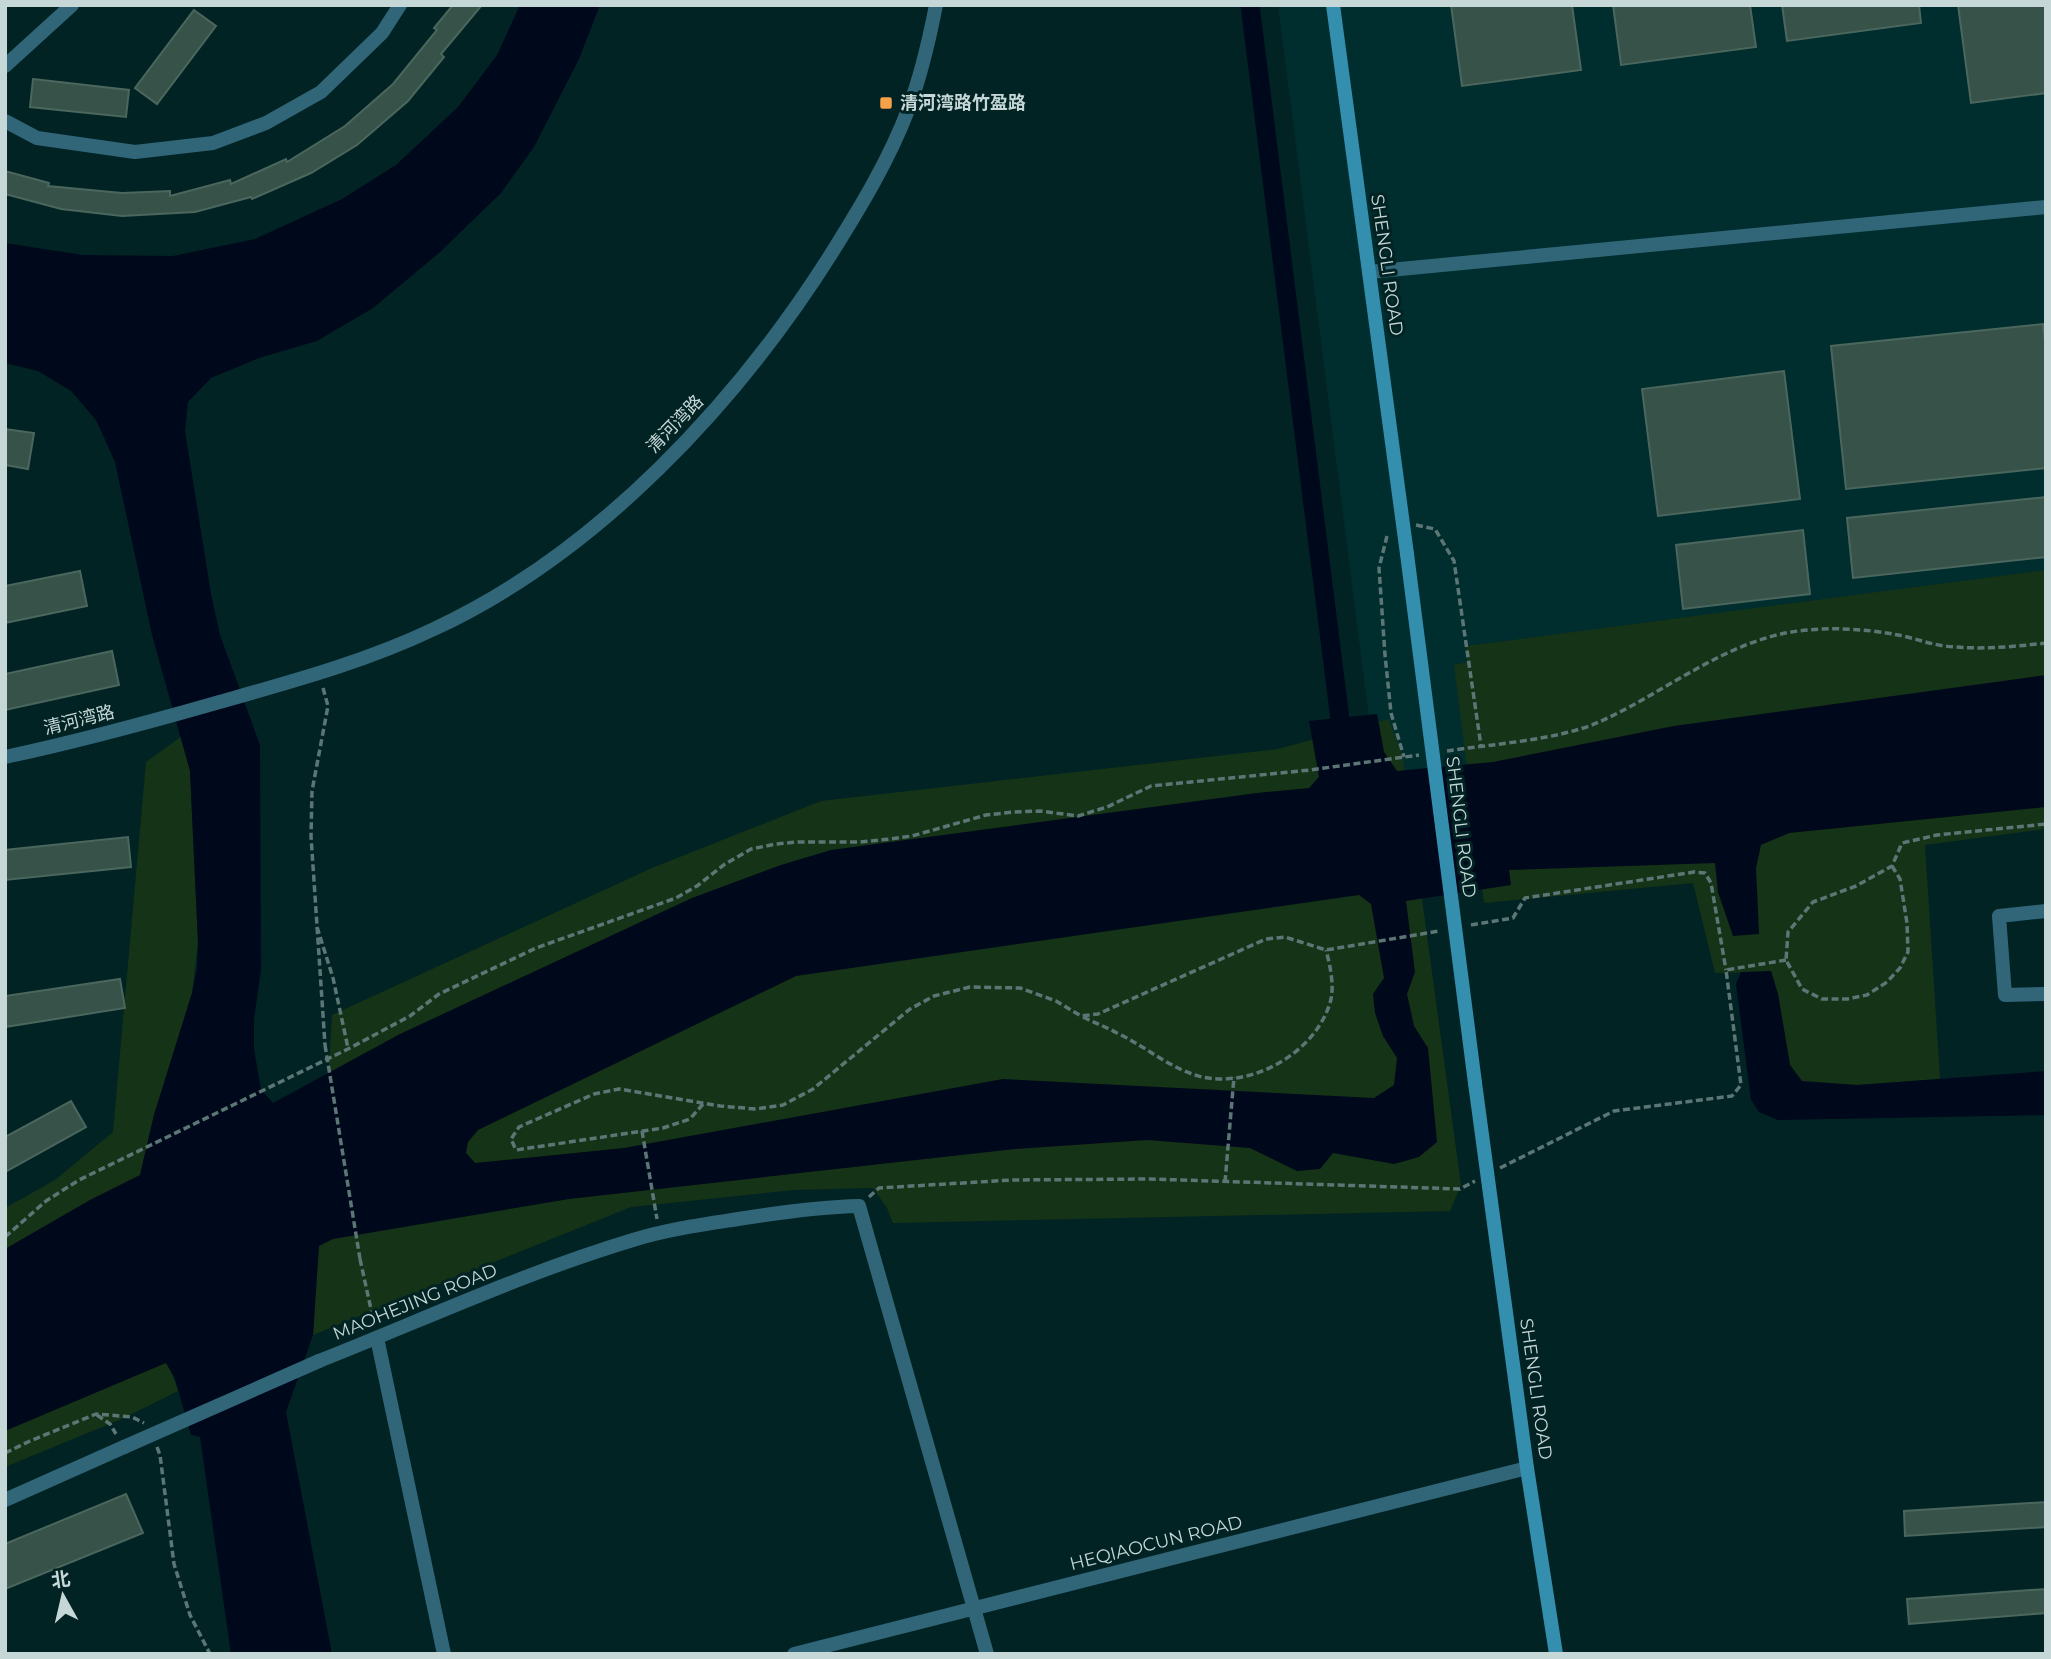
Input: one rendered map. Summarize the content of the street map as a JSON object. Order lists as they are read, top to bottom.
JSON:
{
  "streets": {
    "main road": ["SHENGLI ROAD"],
    "street": ["清河湾路", "MAOHEJING ROAD", "HEQIAOCUN ROAD"]
  },
  "crossings": [
    ["SHENGLI ROAD", "HEQIAOCUN ROAD"]
  ],
  "places": {
    "transit": ["清河湾路竹盈路"]
  },
  "north": "top"
}
